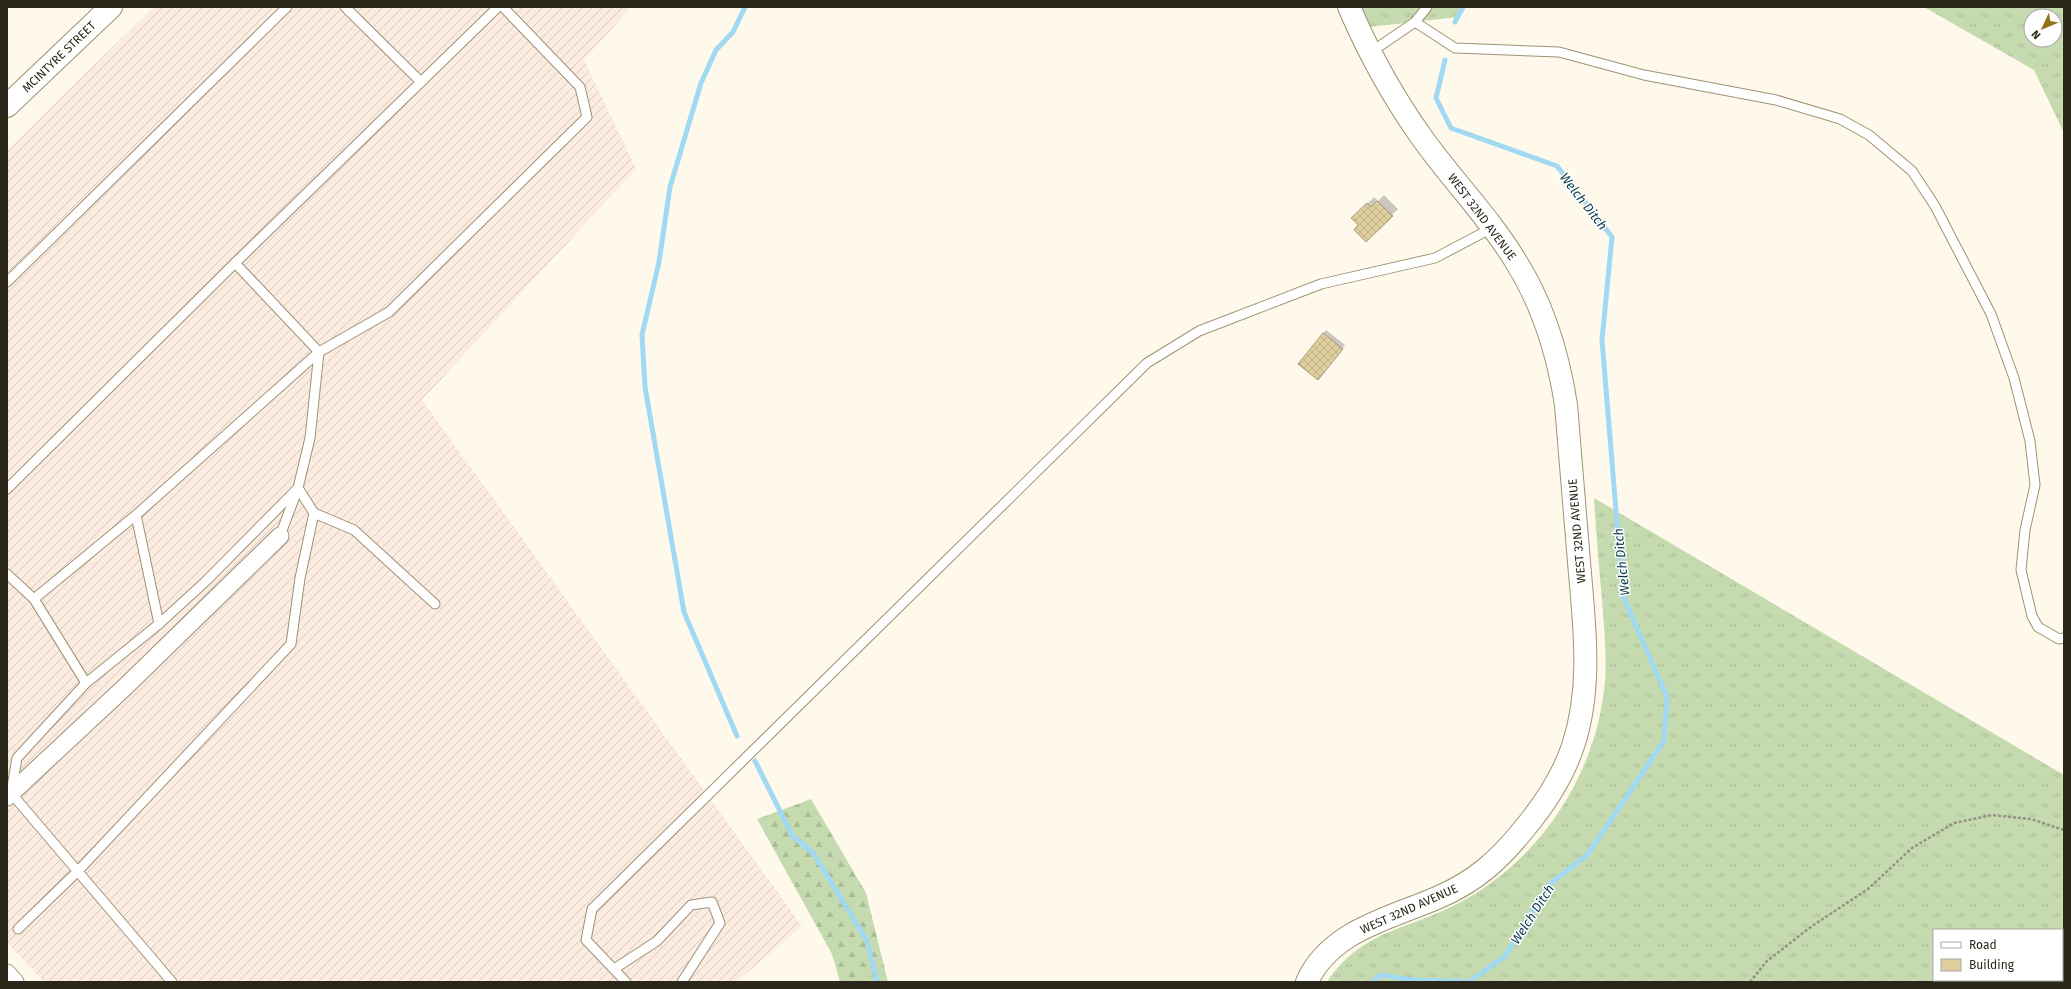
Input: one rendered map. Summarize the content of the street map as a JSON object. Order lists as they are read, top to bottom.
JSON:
{
  "streets": {
    "street": ["MCINTYRE STREET", "WEST 32ND AVENUE"]
  },
  "water": ["Welch Ditch"],
  "legend": ["Road", "Building"],
  "north": "bottom left"
}
